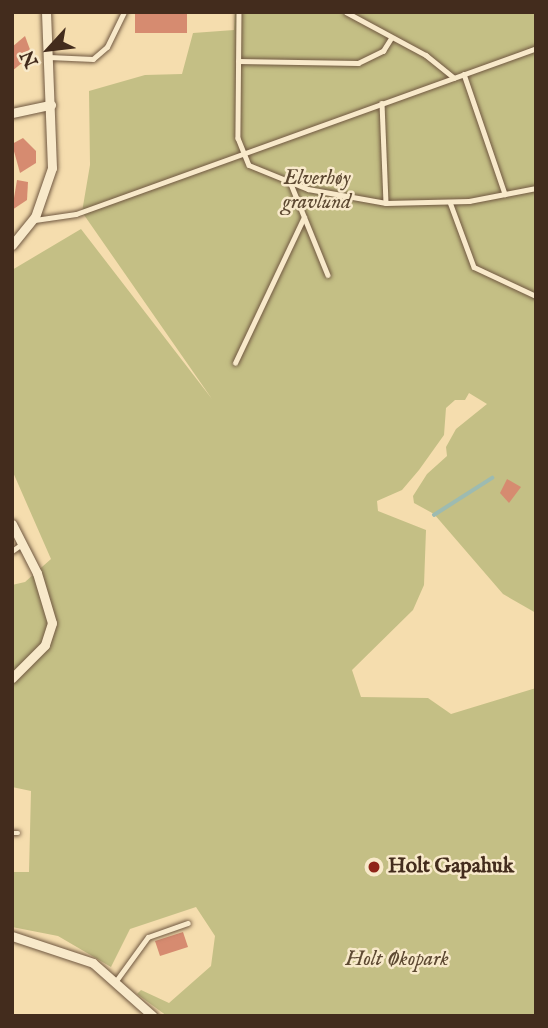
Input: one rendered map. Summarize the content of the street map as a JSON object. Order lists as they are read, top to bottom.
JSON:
{
  "parks": ["Elverhøy gravlund", "Holt Økopark"],
  "places": ["Holt Gapahuk"],
  "north": "bottom left"
}
